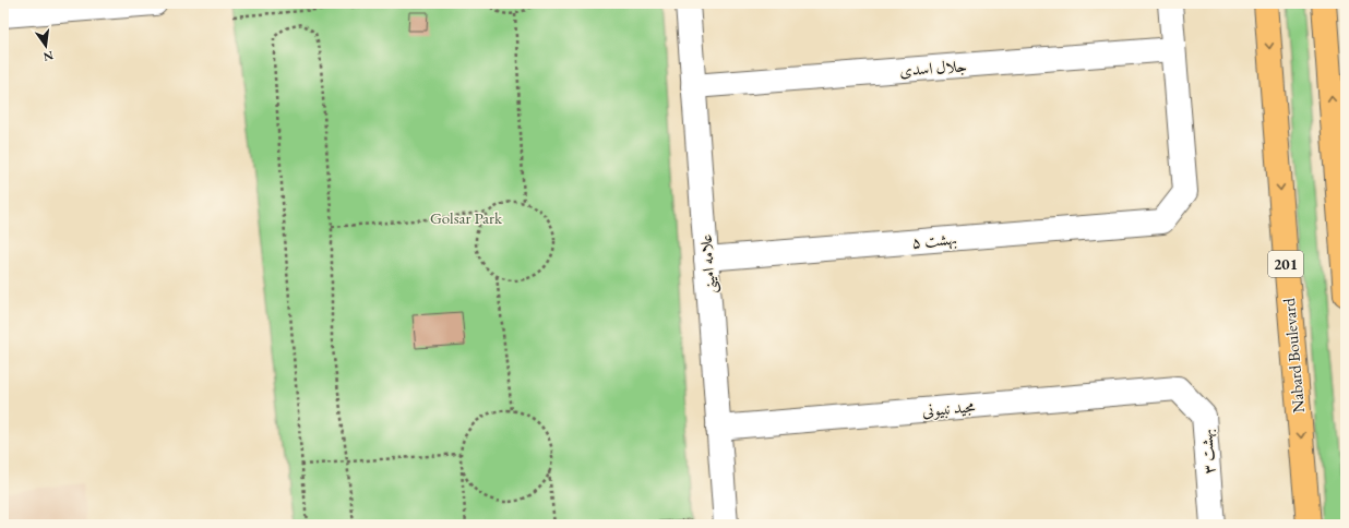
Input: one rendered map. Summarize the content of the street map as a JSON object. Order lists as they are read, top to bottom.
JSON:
{
  "streets": {
    "main road": ["201", "Nabard Boulevard"],
    "street": [
      "جلال اسدی",
      "بهشت ۵",
      "علامه امینی",
      "مجید نبیونی",
      "بهشت ۳"
    ]
  },
  "crossings": [
    ["جلال اسدی", "بهشت ۵"],
    ["جلال اسدی", "علامه امینی"],
    ["بهشت ۵", "علامه امینی"],
    ["علامه امینی", "مجید نبیونی"],
    ["مجید نبیونی", "بهشت ۳"]
  ],
  "parks": ["Golsar Park"],
  "north": "bottom"
}
